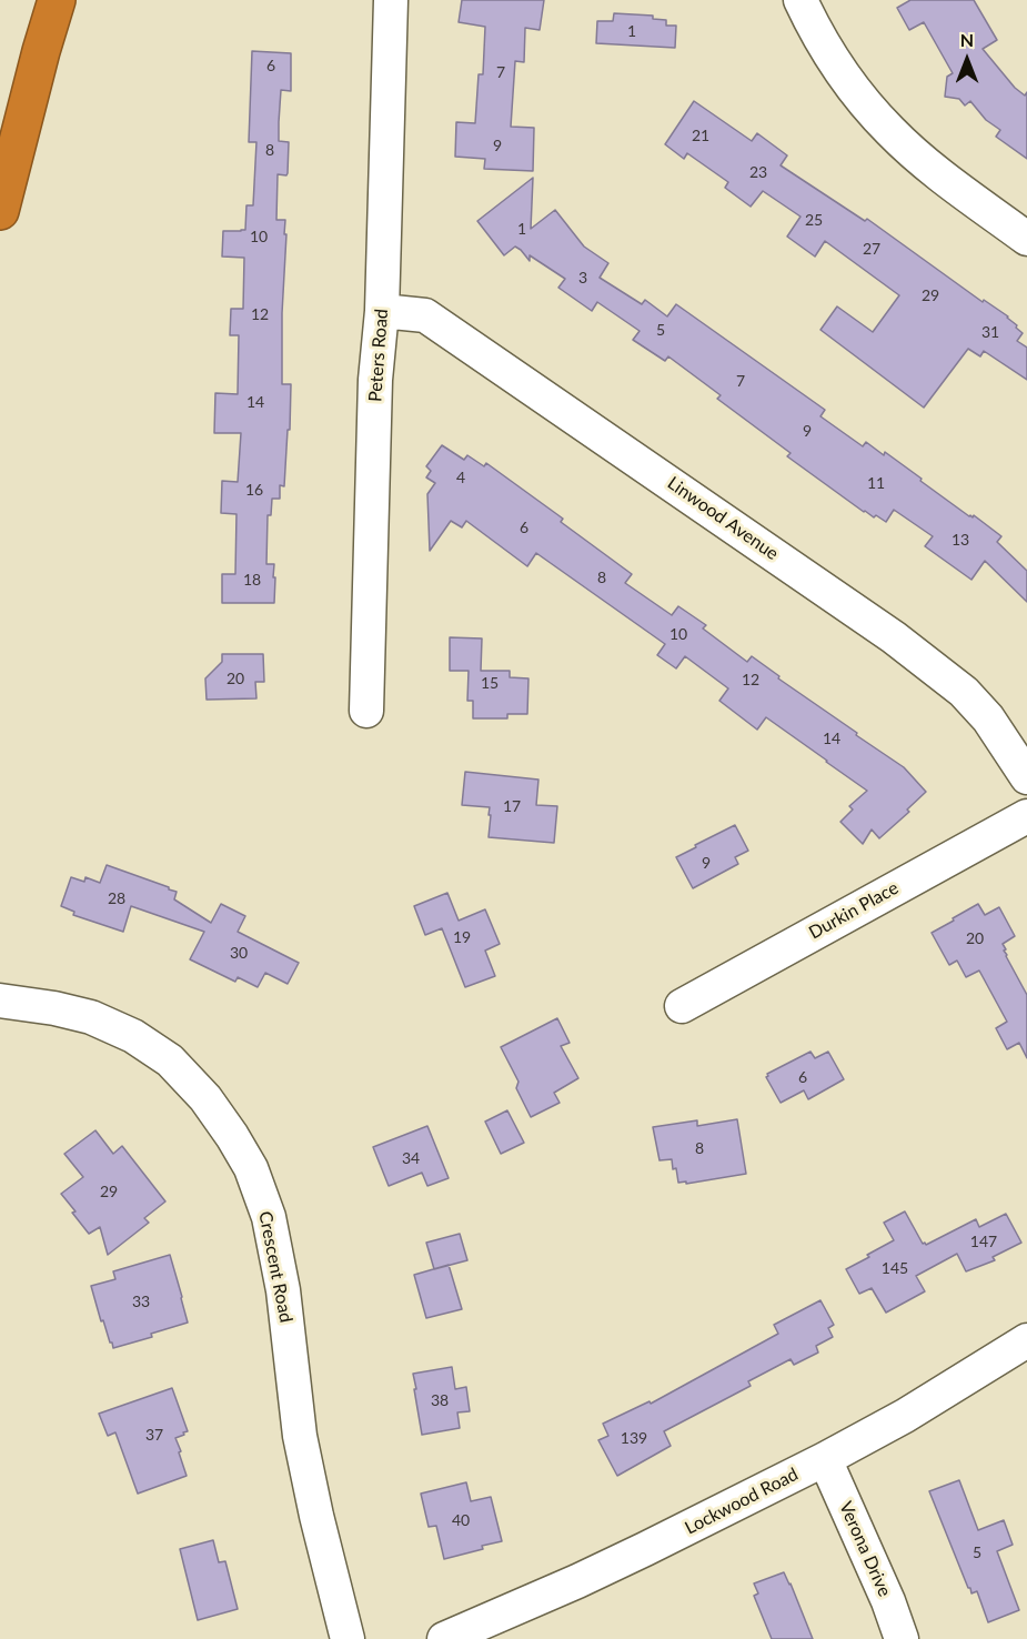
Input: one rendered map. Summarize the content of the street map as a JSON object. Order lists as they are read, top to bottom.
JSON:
{
  "streets": {
    "street": [
      "Peters Road",
      "Linwood Avenue",
      "Durkin Place",
      "Crescent Road",
      "Lockwood Road",
      "Verona Drive"
    ]
  },
  "crossings": [
    ["Peters Road", "Linwood Avenue"],
    ["Lockwood Road", "Verona Drive"]
  ],
  "house_numbers": [
    "1",
    "6",
    "7",
    "21",
    "9",
    "8",
    "23",
    "25",
    "1",
    "10",
    "27",
    "3",
    "29",
    "12",
    "5",
    "31",
    "7",
    "14",
    "9",
    "4",
    "11",
    "16",
    "6",
    "13",
    "8",
    "18",
    "10",
    "20",
    "12",
    "15",
    "14",
    "17",
    "9",
    "28",
    "19",
    "20",
    "30",
    "6",
    "8",
    "34",
    "29",
    "147",
    "145",
    "33",
    "38",
    "37",
    "139",
    "40",
    "5"
  ],
  "north": "top"
}
